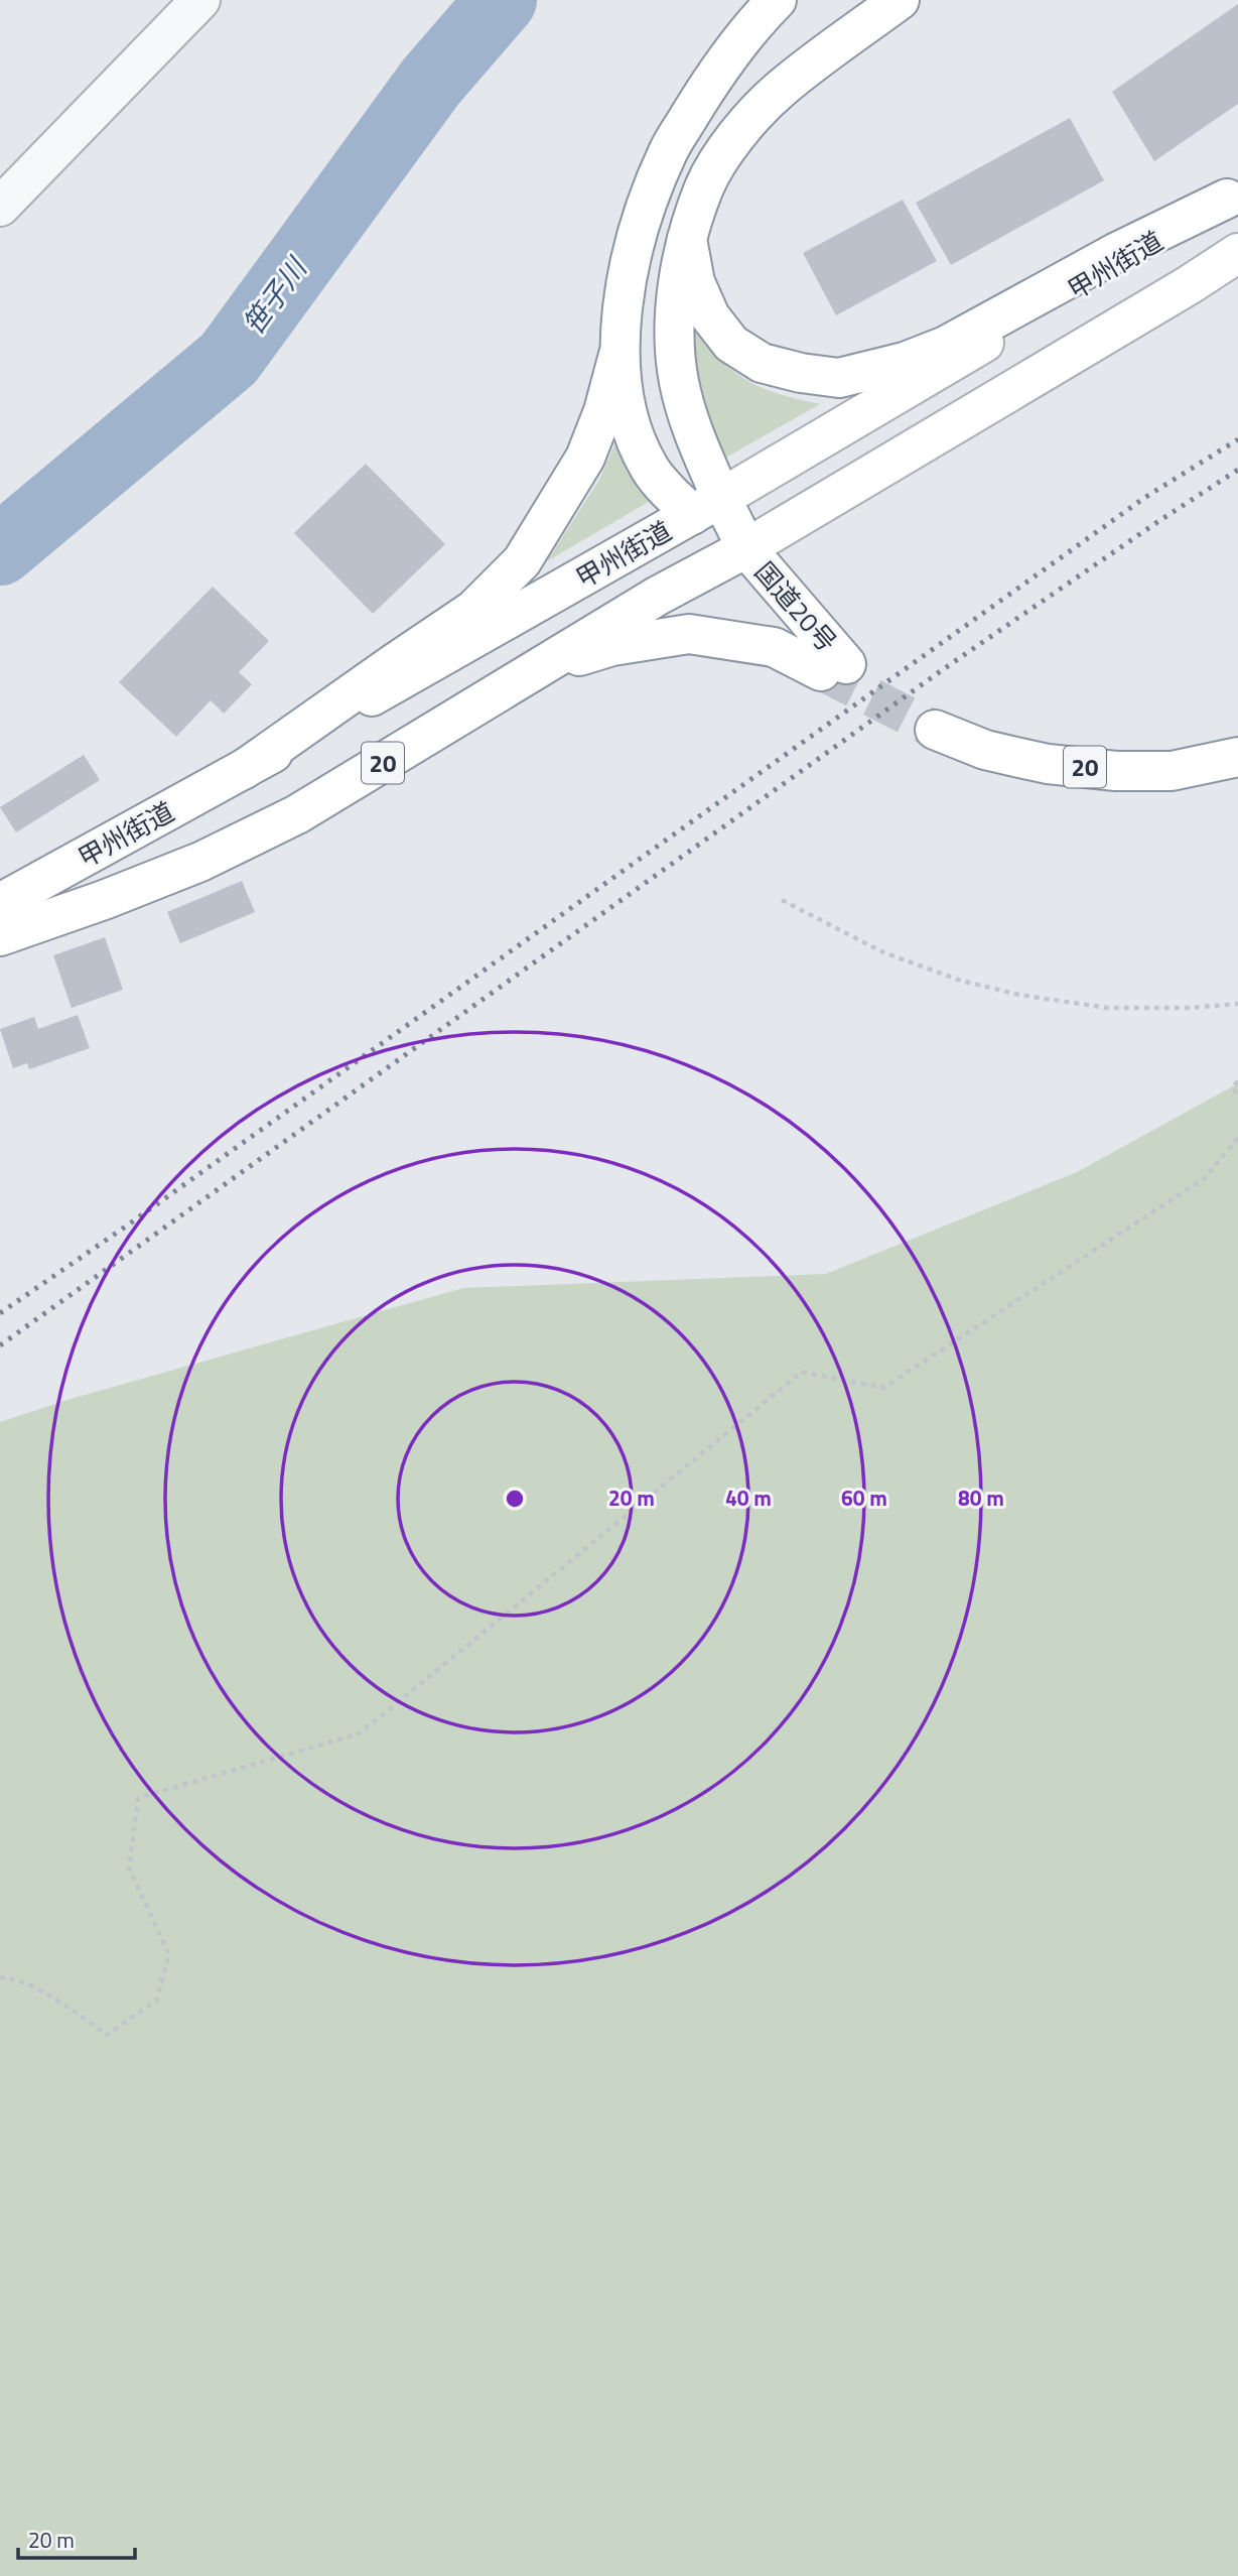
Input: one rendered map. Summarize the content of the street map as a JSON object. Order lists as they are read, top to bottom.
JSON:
{
  "streets": {
    "main road": ["甲州街道", "国道20号", "20"]
  },
  "crossings": [
    ["甲州街道", "国道20号"]
  ],
  "water": ["笹子川"],
  "scale_bar": "20 m",
  "rings": [
    "20 m",
    "40 m",
    "60 m",
    "80 m"
  ]
}
